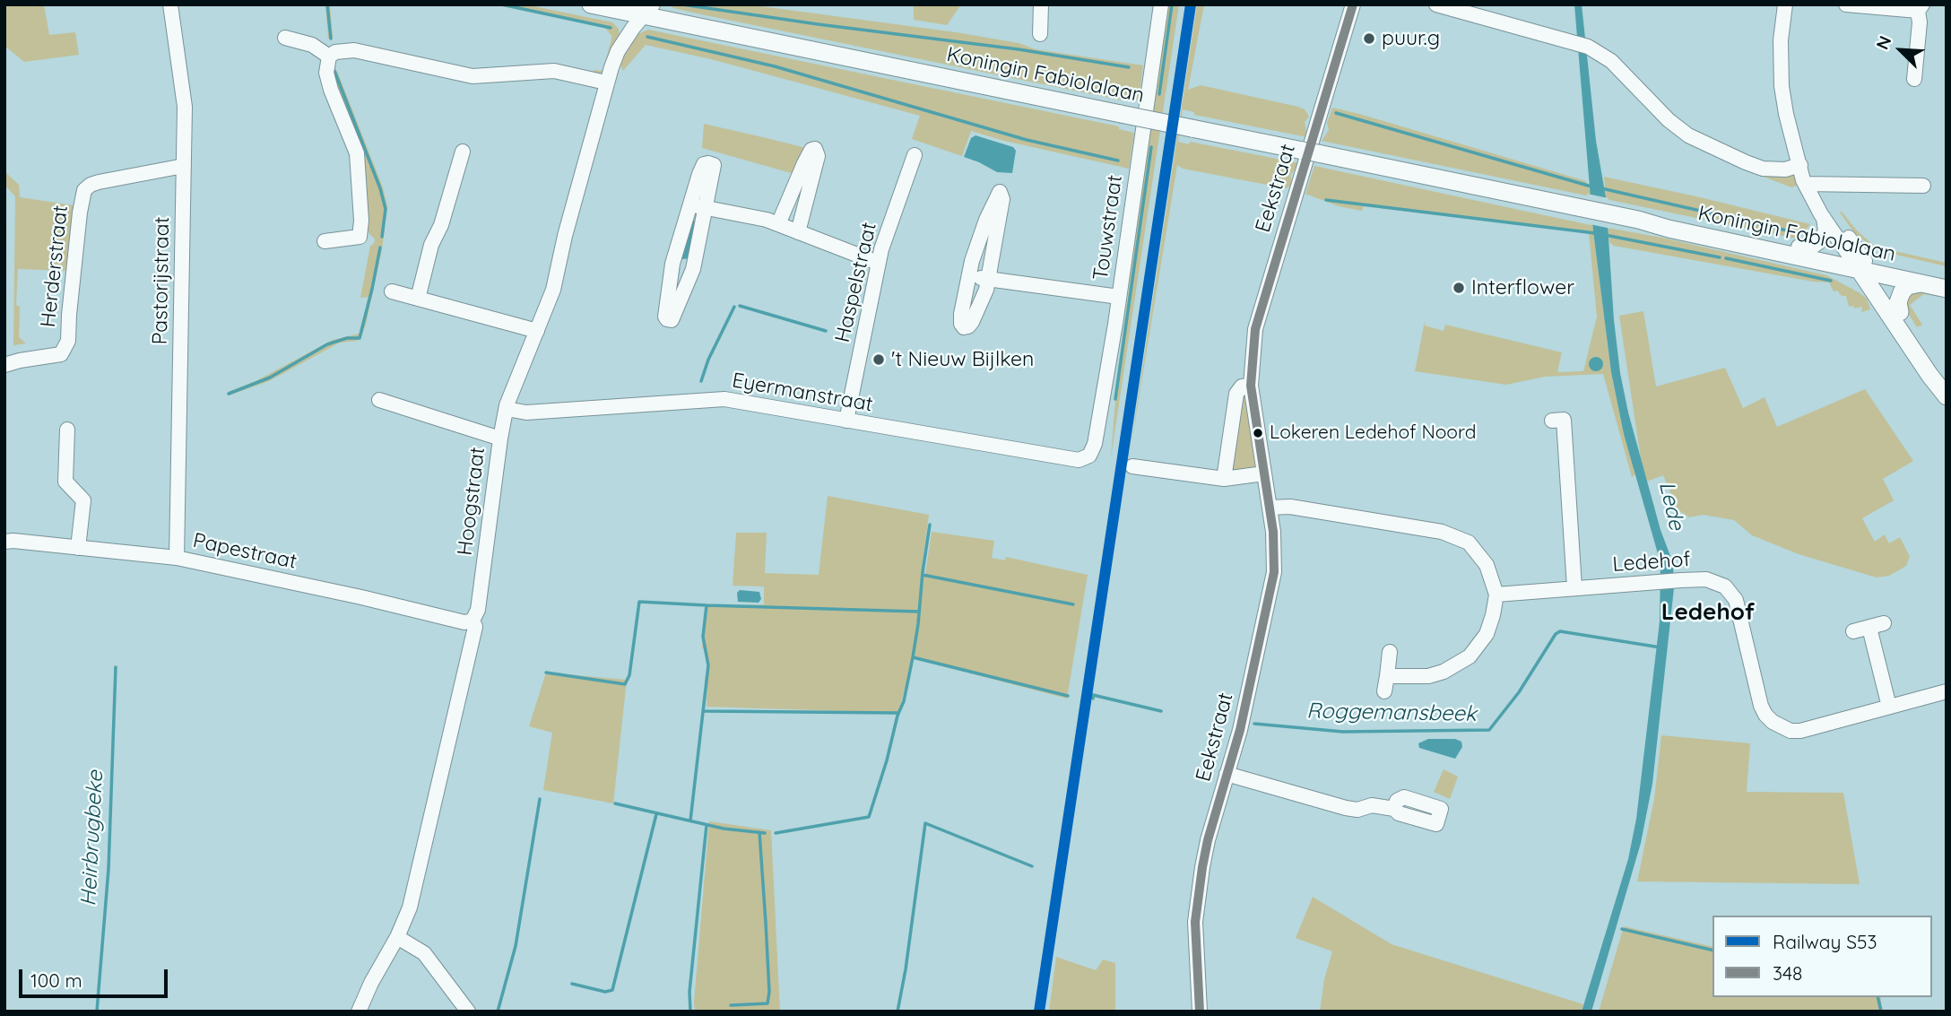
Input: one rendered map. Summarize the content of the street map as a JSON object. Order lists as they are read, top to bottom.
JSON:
{
  "streets": {
    "main road": ["Koningin Fabiolalaan"],
    "street": [
      "Eekstraat",
      "Touwstraat",
      "Herderstraat",
      "Pastorijstraat",
      "Haspelstraat",
      "Eyermanstraat",
      "Hoogstraat",
      "Papestraat",
      "Ledehof"
    ]
  },
  "crossings": [
    ["Koningin Fabiolalaan", "Hoogstraat"],
    ["Touwstraat", "Eyermanstraat"],
    ["Herderstraat", "Pastorijstraat"],
    ["Pastorijstraat", "Papestraat"],
    ["Haspelstraat", "Eyermanstraat"],
    ["Eyermanstraat", "Hoogstraat"],
    ["Hoogstraat", "Papestraat"]
  ],
  "districts": ["Ledehof"],
  "water": ["Lede", "Roggemansbeek", "Heirbrugbeke"],
  "places": [
    "puur.g",
    "Interflower",
    "'t Nieuw Bijlken",
    "Lokeren Ledehof Noord"
  ],
  "lines": ["rail line S53", "transit line 348"],
  "legend": ["Railway S53", "348"],
  "scale_bar": "100 m",
  "north": "top left"
}
